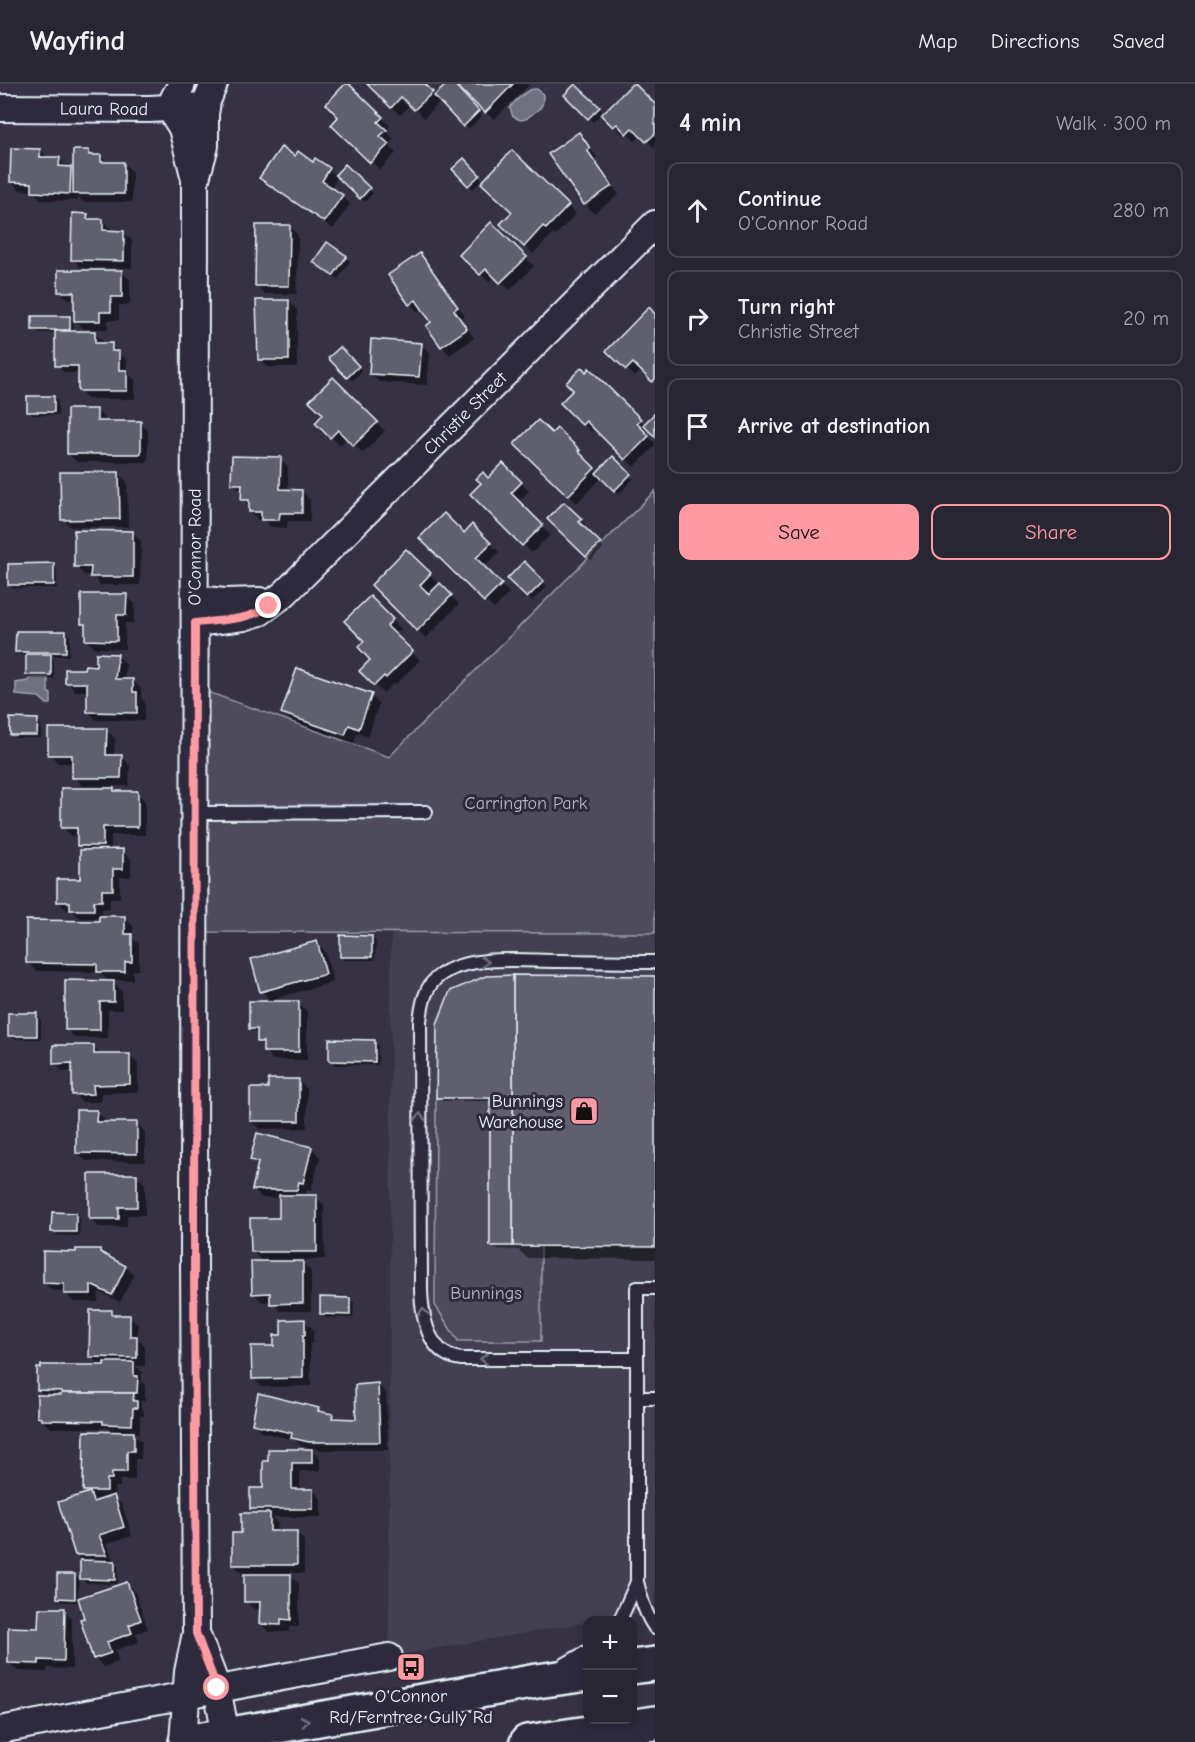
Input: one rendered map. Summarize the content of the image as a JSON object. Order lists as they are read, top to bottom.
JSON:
{
  "streets": {
    "street": ["Laura Road", "Christie Street", "O'Connor Road"]
  },
  "crossings": [
    ["Laura Road", "O'Connor Road"],
    ["Christie Street", "O'Connor Road"]
  ],
  "parks": ["Carrington Park", "Bunnings"],
  "places": {
    "shop": ["Bunnings Warehouse"],
    "bus stop": ["O'Connor Rd/Ferntree Gully Rd"]
  },
  "page": {
    "header": "Wayfind",
    "nav": ["Map", "Directions", "Saved"],
    "heading": ["4 min", "Walk · 300 m"],
    "list": [
      ["Continue", "O'Connor Road", "280 m"],
      ["Turn right", "Christie Street", "20 m"],
      "Arrive at destination"
    ],
    "buttons": ["Save", "Share"],
    "map_buttons": ["+", "−"]
  }
}
